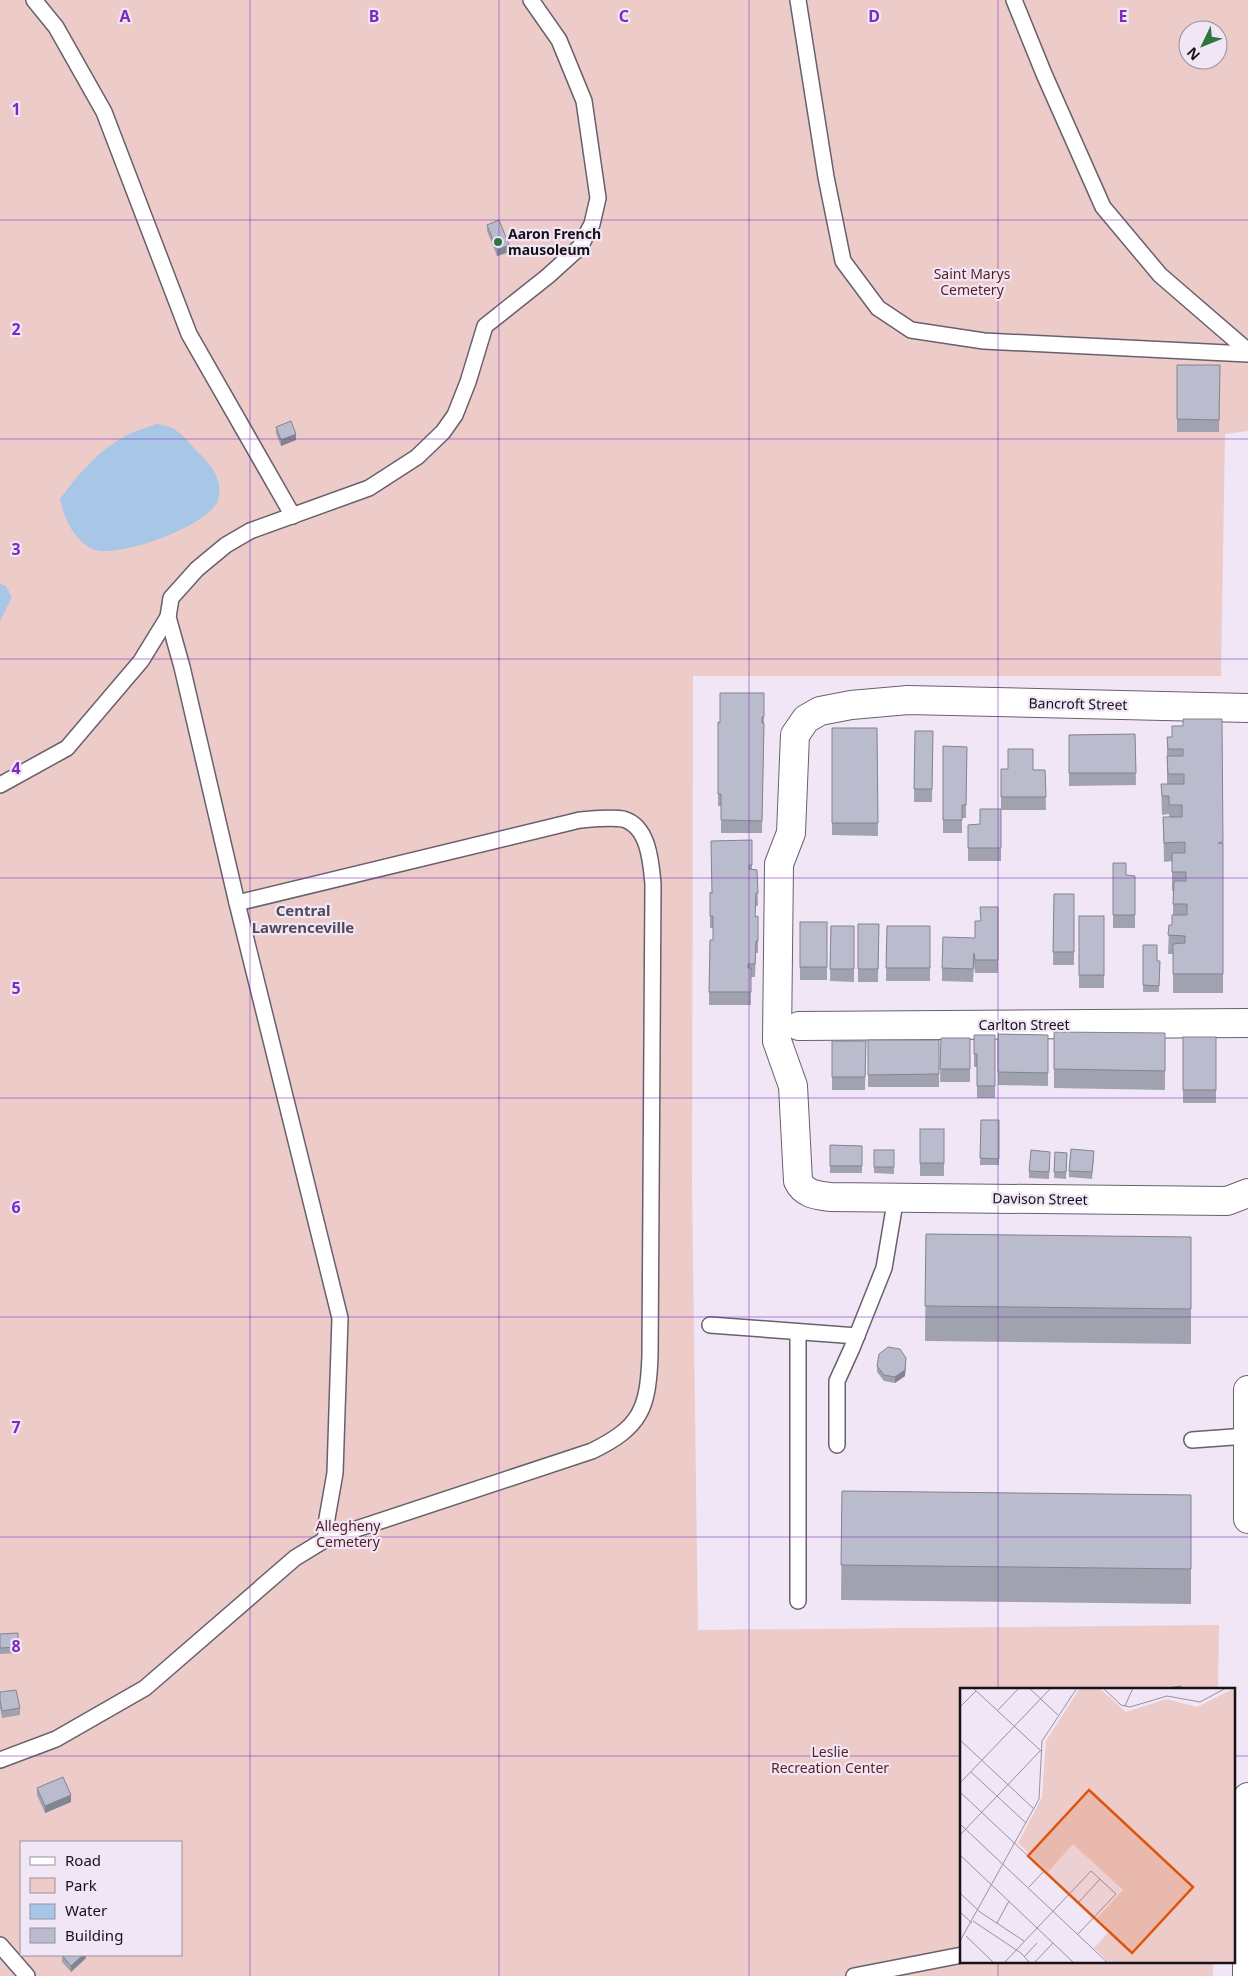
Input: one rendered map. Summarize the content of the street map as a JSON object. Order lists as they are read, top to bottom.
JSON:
{
  "streets": {
    "street": ["Bancroft Street", "Carlton Street", "Davison Street"]
  },
  "crossings": [
    ["Bancroft Street", "Davison Street"]
  ],
  "districts": ["Central Lawrenceville"],
  "parks": ["Saint Marys Cemetery", "Allegheny Cemetery", "Leslie Recreation Center"],
  "places": ["Aaron French mausoleum"],
  "legend": [
    "Road",
    "Park",
    "Water",
    "Building"
  ],
  "north": "bottom left",
  "grid": {
    "columns": [
      "A",
      "B",
      "C",
      "D",
      "E"
    ],
    "rows": [
      "1",
      "2",
      "3",
      "4",
      "5",
      "6",
      "7",
      "8"
    ]
  }
}
